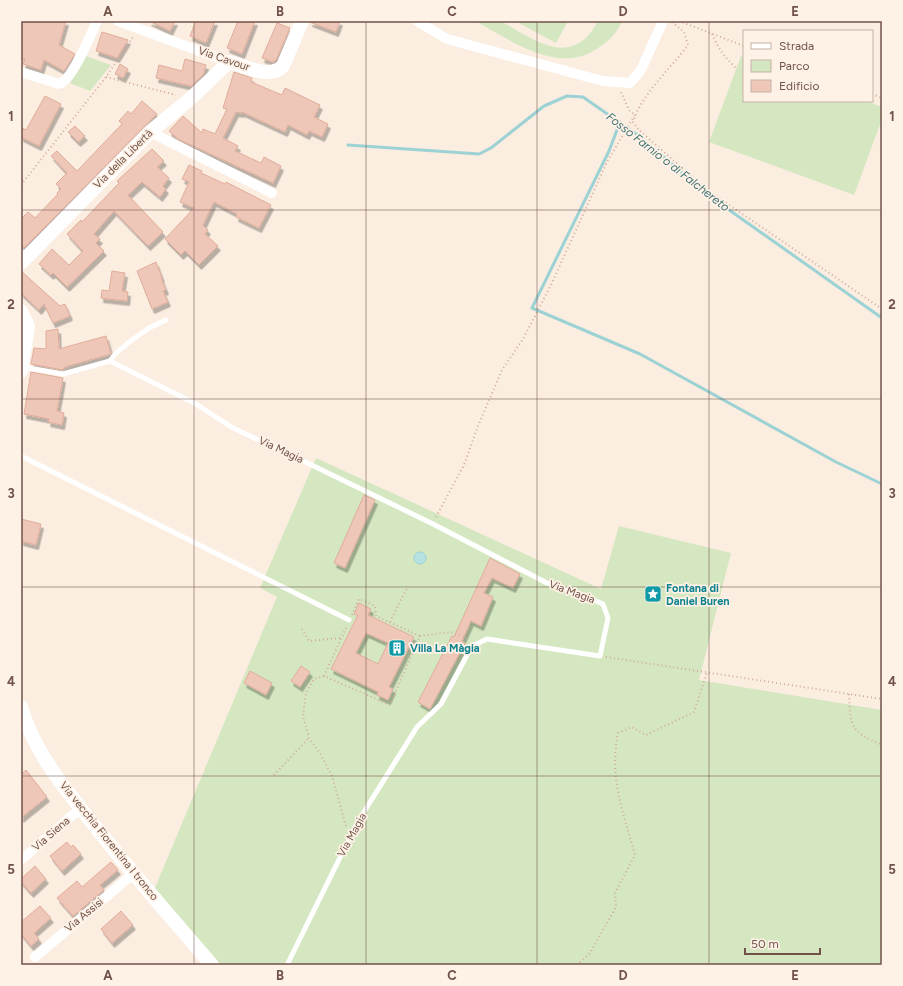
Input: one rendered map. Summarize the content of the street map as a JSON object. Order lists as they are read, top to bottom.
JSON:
{
  "streets": {
    "street": [
      "Via Cavour",
      "Via della Libertà",
      "Via Siena",
      "Via vecchia Fiorentina I tronco",
      "Via Assisi"
    ],
    "lane": ["Via Magia"]
  },
  "crossings": [
    ["Via Cavour", "Via della Libertà"],
    ["Via Siena", "Via vecchia Fiorentina I tronco"],
    ["Via vecchia Fiorentina I tronco", "Via Assisi"]
  ],
  "water": ["Fosso Farnio o di Falchereto"],
  "places": {
    "place": ["Fontana di Daniel Buren"],
    "building": ["Villa La Màgia"]
  },
  "legend": ["Strada", "Parco", "Edificio"],
  "scale_bar": "50 m",
  "grid": {
    "columns": [
      "A",
      "B",
      "C",
      "D",
      "E"
    ],
    "rows": [
      "1",
      "2",
      "3",
      "4",
      "5"
    ]
  }
}
